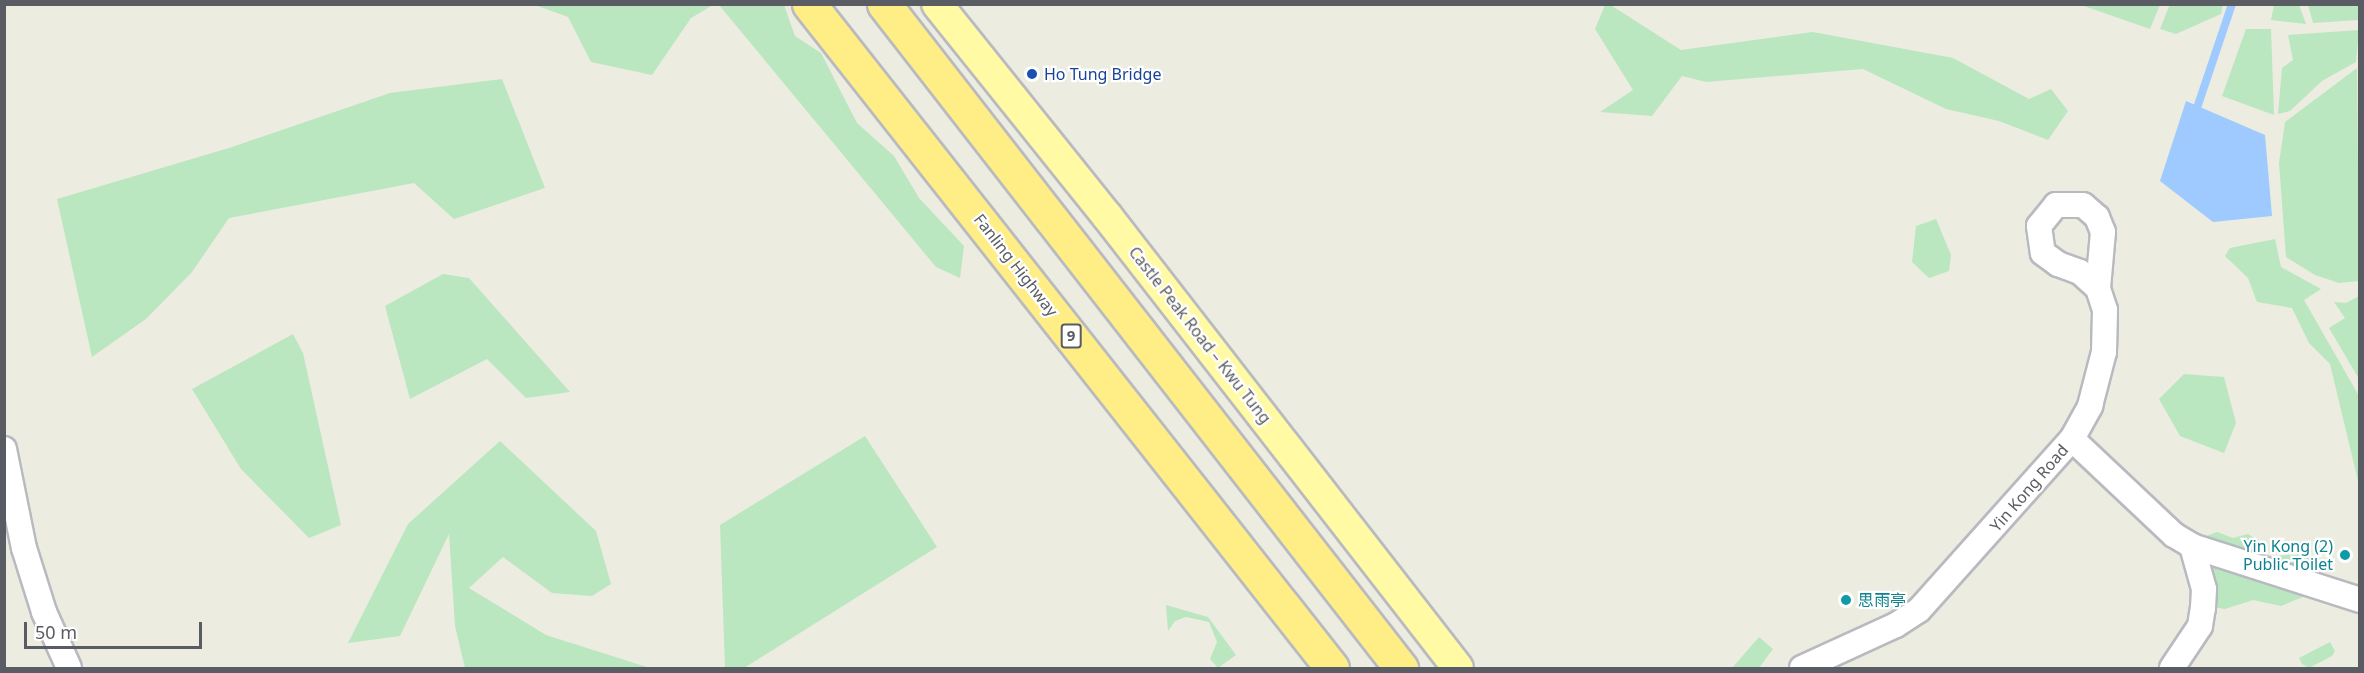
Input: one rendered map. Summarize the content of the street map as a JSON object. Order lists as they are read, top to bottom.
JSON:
{
  "streets": {
    "highway": ["Fanling Highway", "9"],
    "main road": ["Castle Peak Road – Kwu Tung"],
    "street": ["Yin Kong Road"]
  },
  "places": ["Ho Tung Bridge", "Yin Kong (2) Public Toilet", "思雨亭"],
  "scale_bar": "50 m"
}
